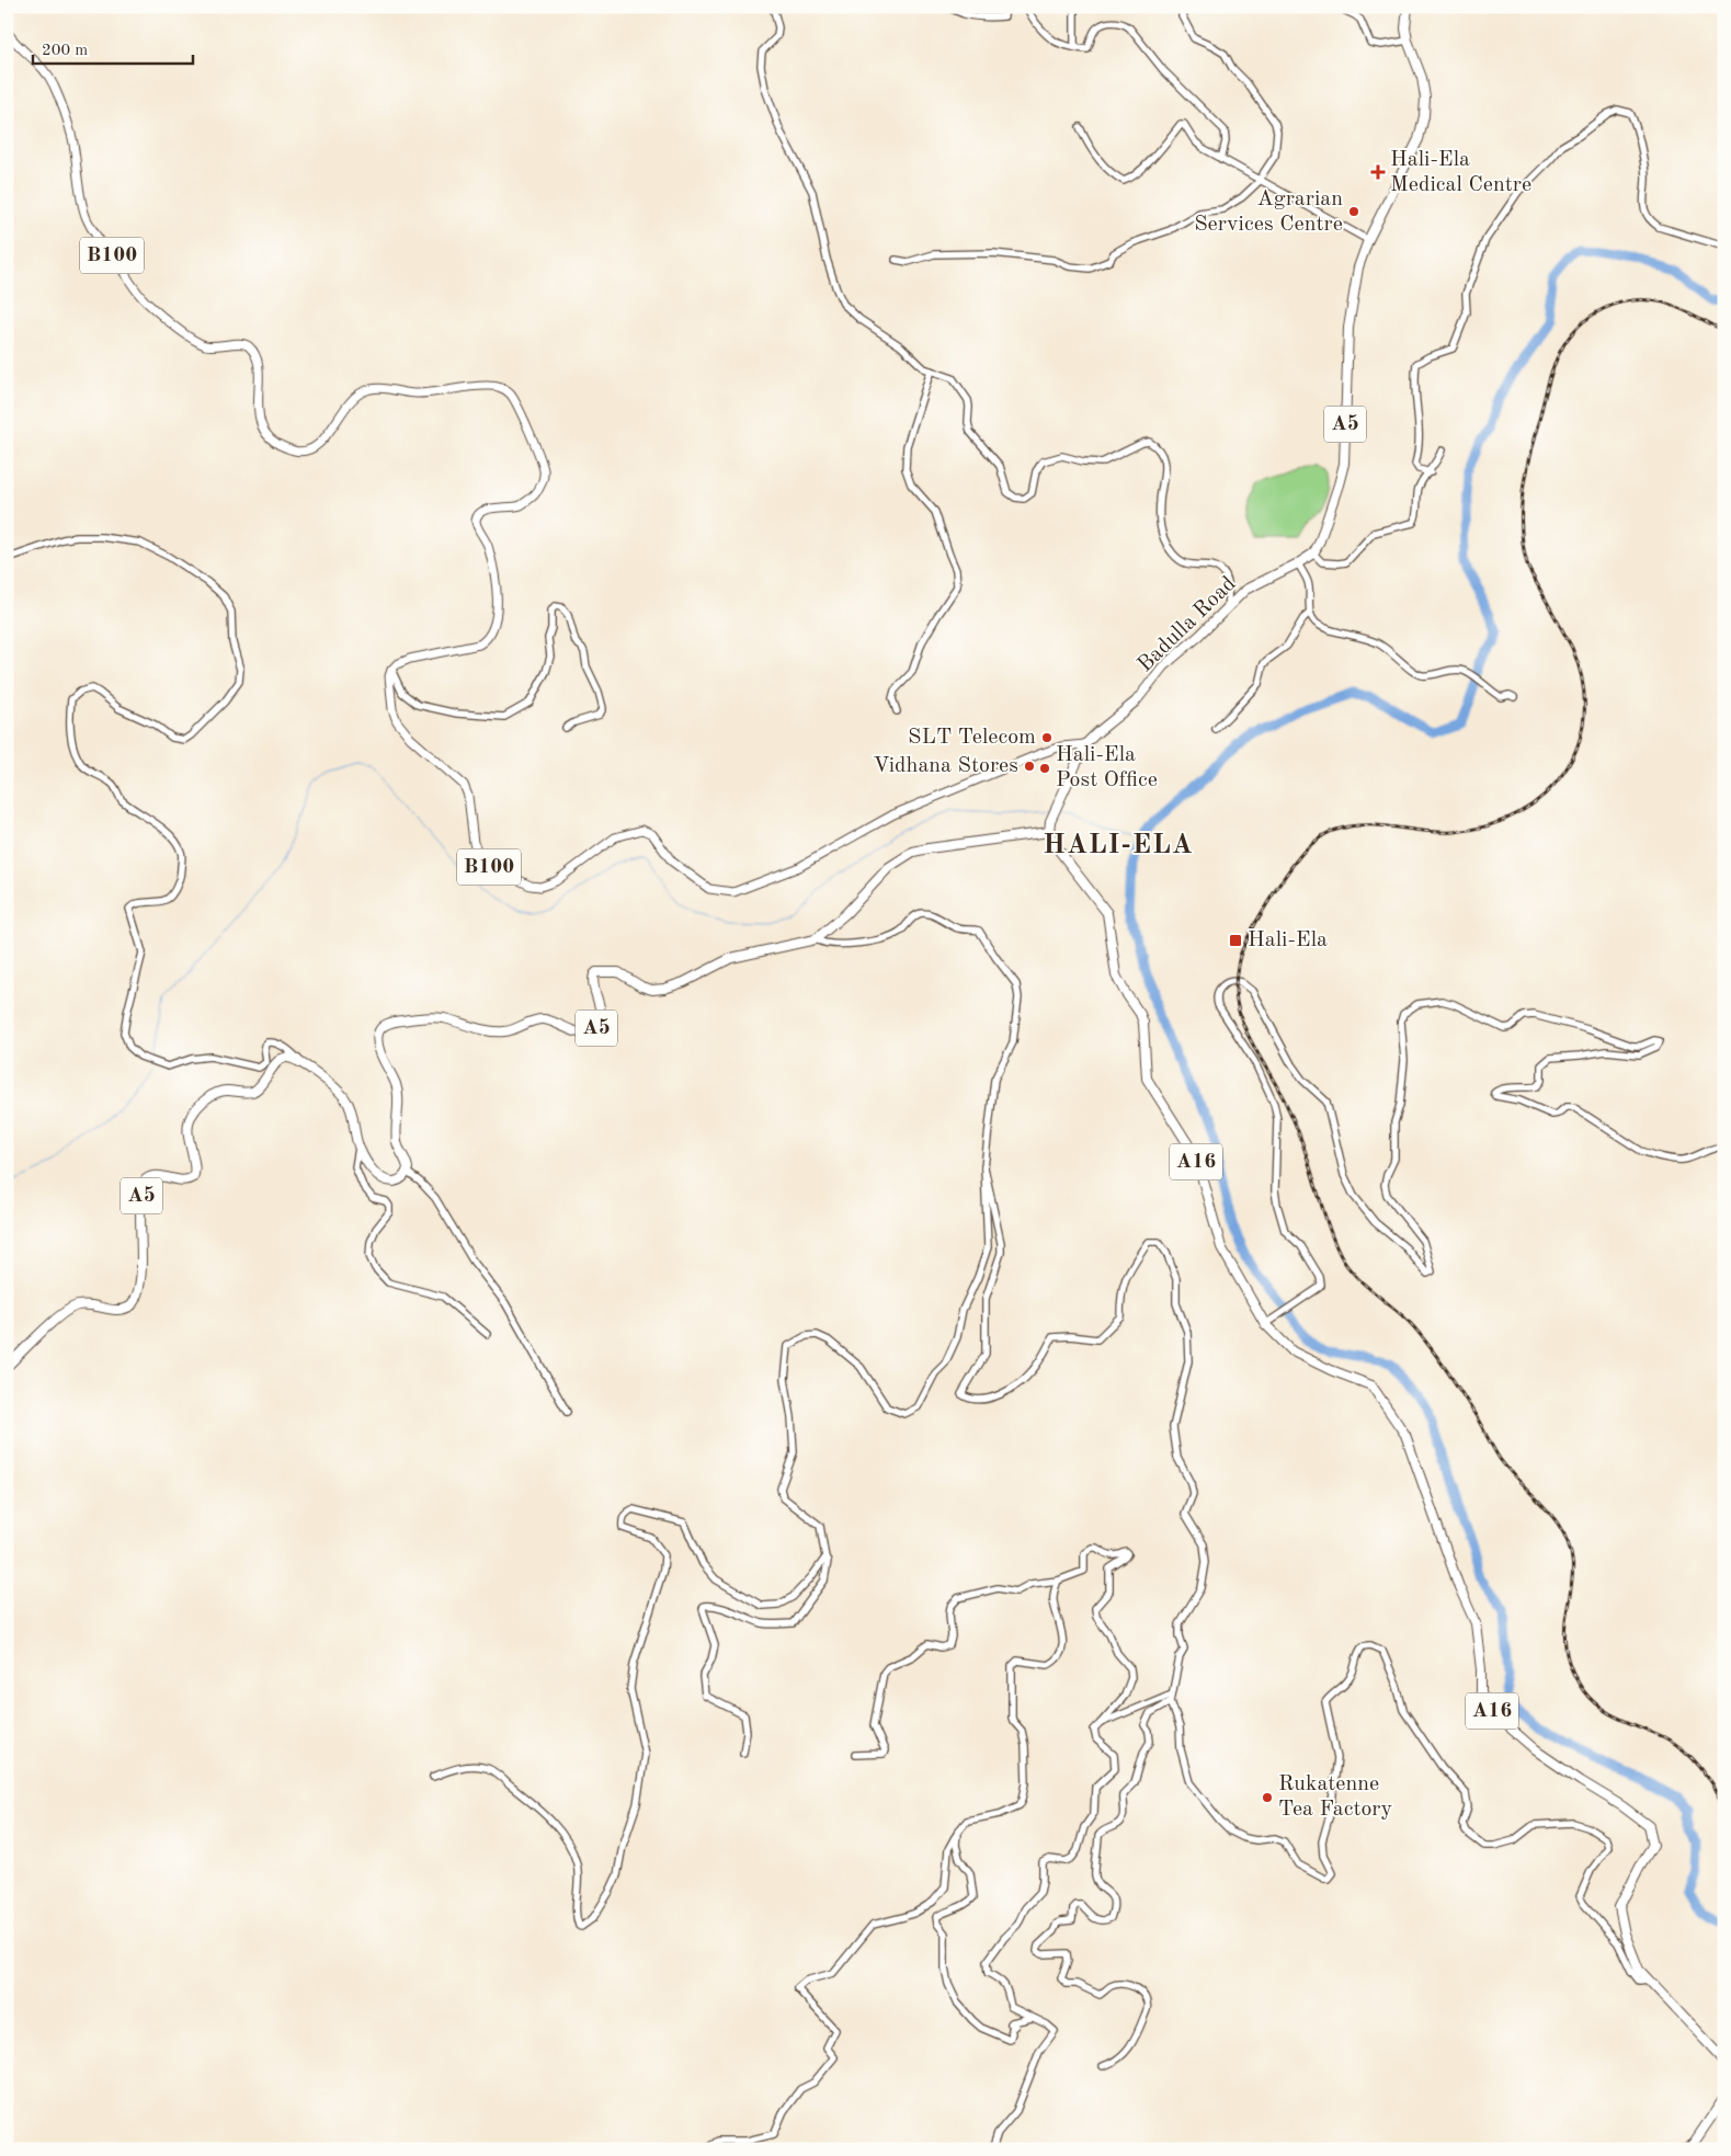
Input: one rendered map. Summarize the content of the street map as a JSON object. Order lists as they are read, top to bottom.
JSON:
{
  "streets": {
    "highway": ["A5", "Badulla Road", "A16"],
    "main road": ["B100"]
  },
  "crossings": [
    ["B100", "Badulla Road"],
    ["A5", "Badulla Road"],
    ["A5", "A16"],
    ["Badulla Road", "A16"]
  ],
  "districts": ["HALI-ELA"],
  "places": {
    "health": ["Hali-Ela Medical Centre"],
    "other": [
      "Agrarian Services Centre",
      "SLT Telecom",
      "Vidhana Stores",
      "Hali-Ela Post Office",
      "Rukatenne Tea Factory"
    ],
    "transit": ["Hali-Ela"]
  },
  "scale_bar": "200 m"
}
